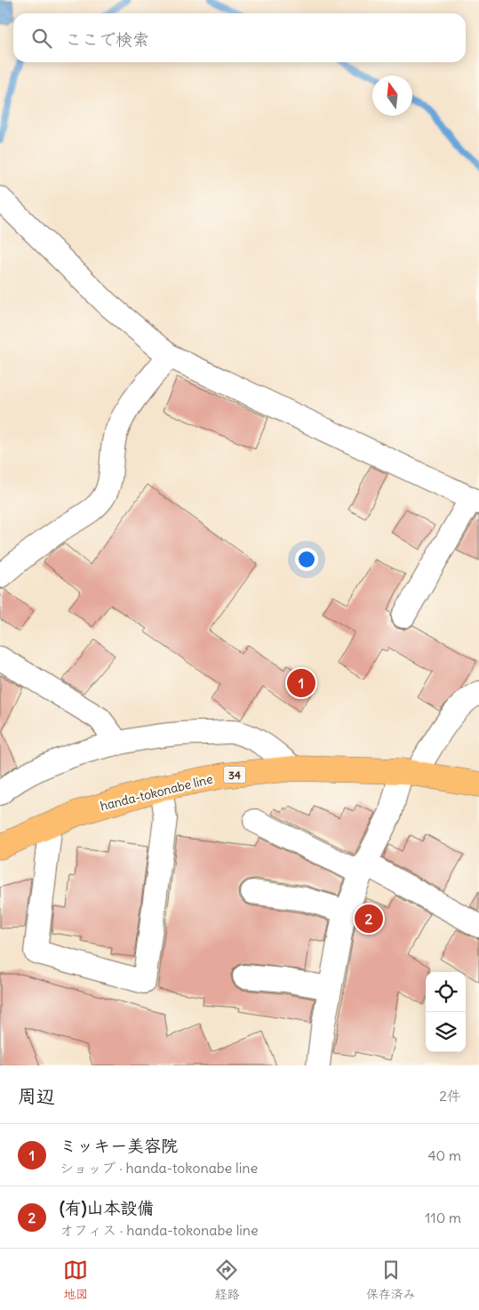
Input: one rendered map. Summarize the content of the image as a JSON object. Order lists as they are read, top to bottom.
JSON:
{
  "streets": {
    "main road": ["34", "handa-tokonabe line"]
  },
  "north": "top",
  "page": {
    "search": "ここで検索",
    "pins": ["1", "2"],
    "heading": ["周辺", "2件"],
    "list": [
      {
        "mark": "1",
        "name": "ミッキー美容院",
        "note": "ショップ · handa-tokonabe line",
        "value": "40 m"
      },
      {
        "mark": "2",
        "name": "(有)山本設備",
        "note": "オフィス · handa-tokonabe line",
        "value": "110 m"
      }
    ],
    "nav": ["地図", "経路", "保存済み"]
  }
}
